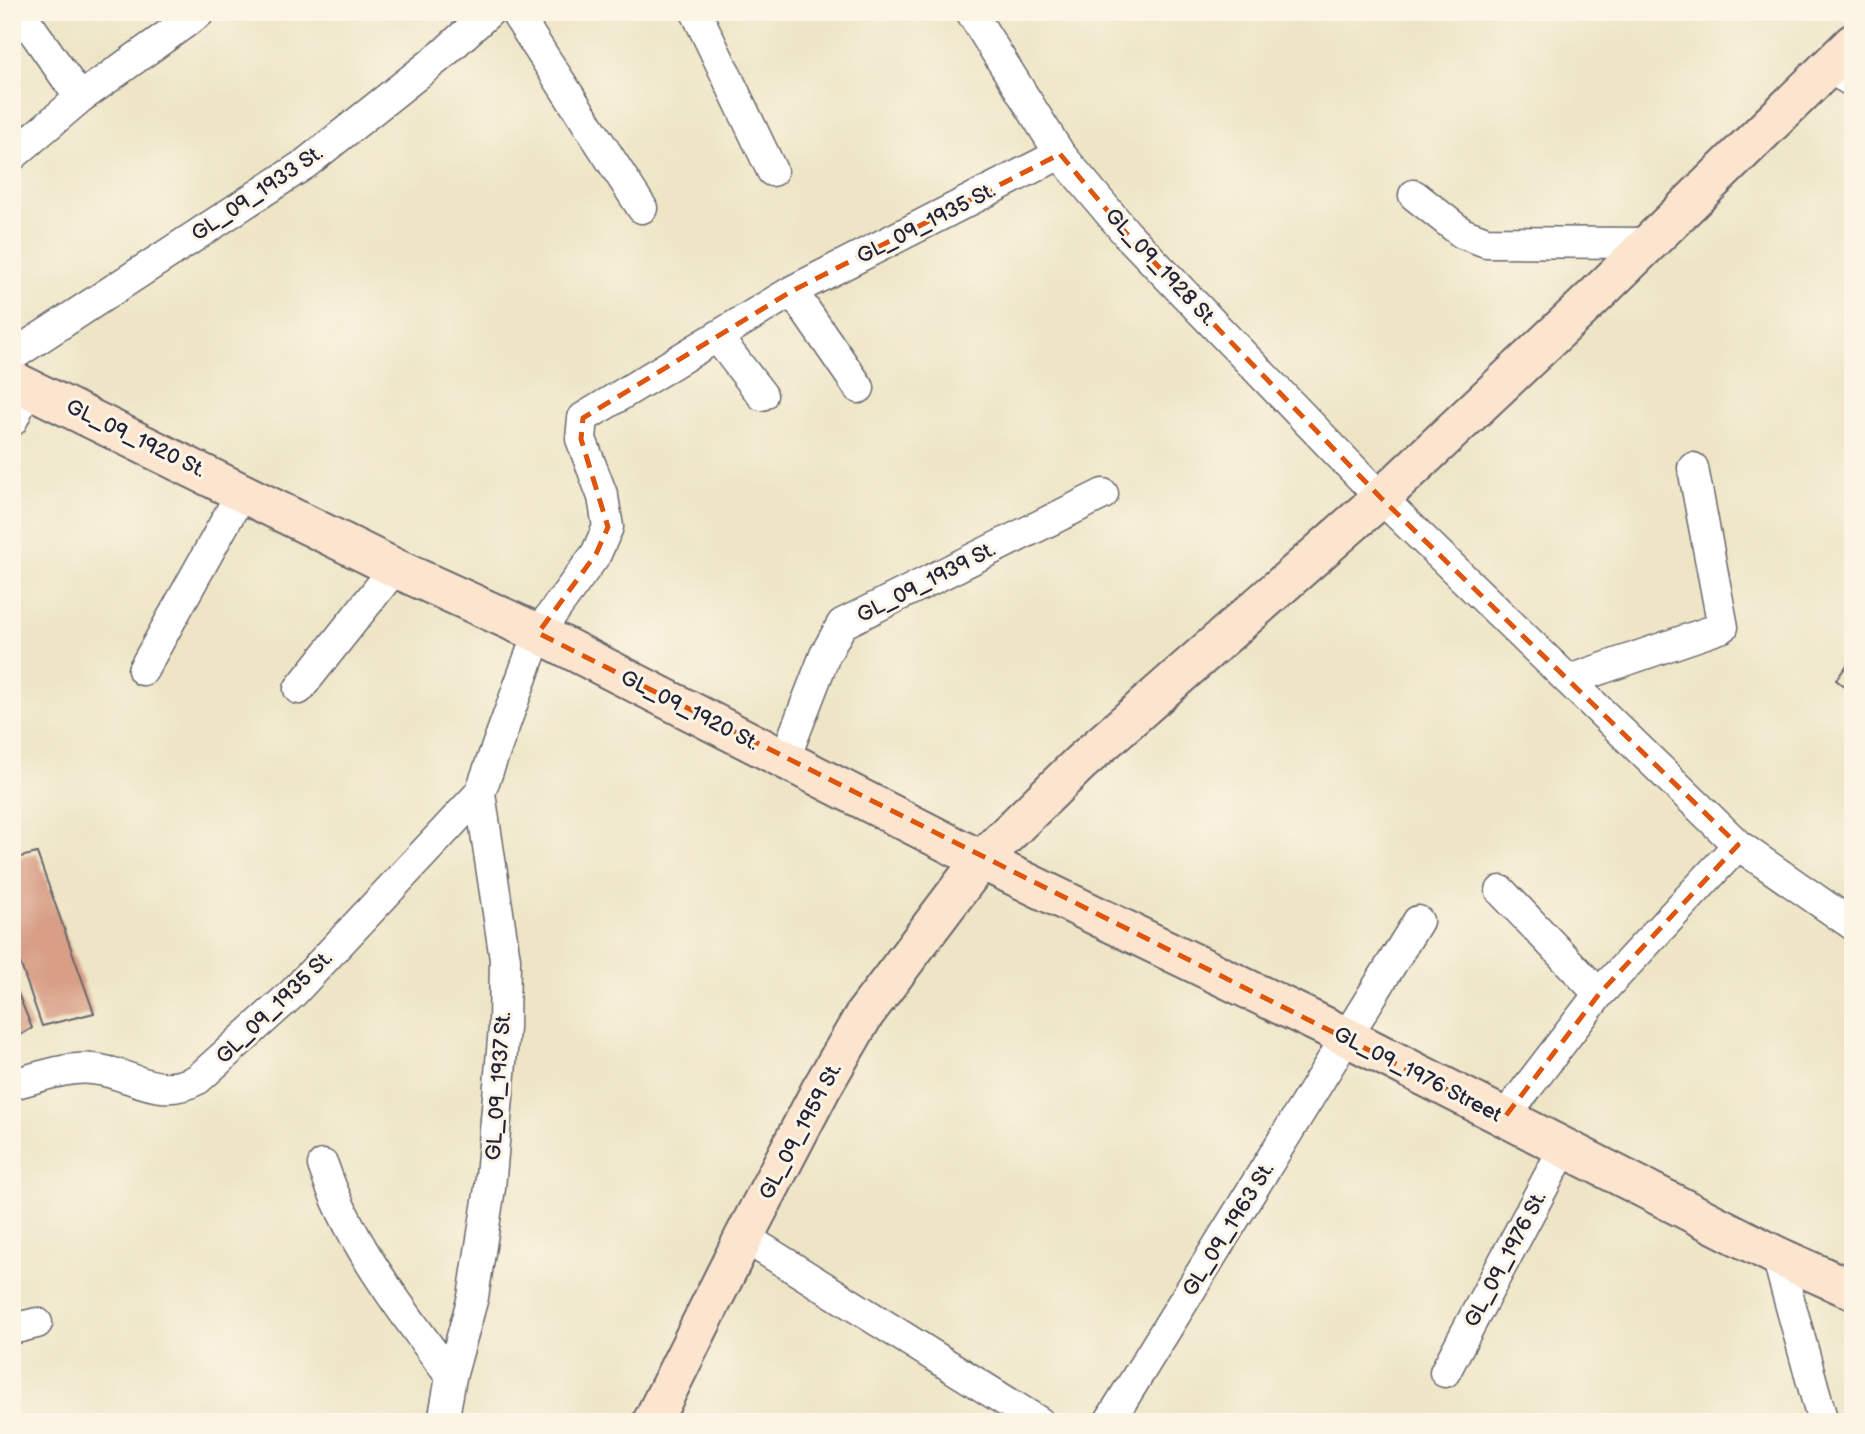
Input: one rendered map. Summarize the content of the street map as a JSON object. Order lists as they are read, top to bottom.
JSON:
{
  "streets": {
    "main road": ["GL_09_1920 St.", "GL_09_1976 Street", "GL_09_1959 St."],
    "street": [
      "GL_09_1933 St.",
      "GL_09_1935 St.",
      "GL_09_1928 St.",
      "GL_09_1939 St.",
      "GL_09_1937 St.",
      "GL_09_1963 St.",
      "GL_09_1976 St."
    ]
  },
  "crossings": [
    ["GL_09_1933 St.", "GL_09_1920 St."],
    ["GL_09_1935 St.", "GL_09_1928 St."],
    ["GL_09_1935 St.", "GL_09_1920 St."],
    ["GL_09_1935 St.", "GL_09_1937 St."],
    ["GL_09_1928 St.", "GL_09_1959 St."],
    ["GL_09_1920 St.", "GL_09_1939 St."],
    ["GL_09_1920 St.", "GL_09_1976 Street"],
    ["GL_09_1920 St.", "GL_09_1959 St."],
    ["GL_09_1976 Street", "GL_09_1959 St."],
    ["GL_09_1976 Street", "GL_09_1963 St."],
    ["GL_09_1976 Street", "GL_09_1976 St."]
  ]
}
